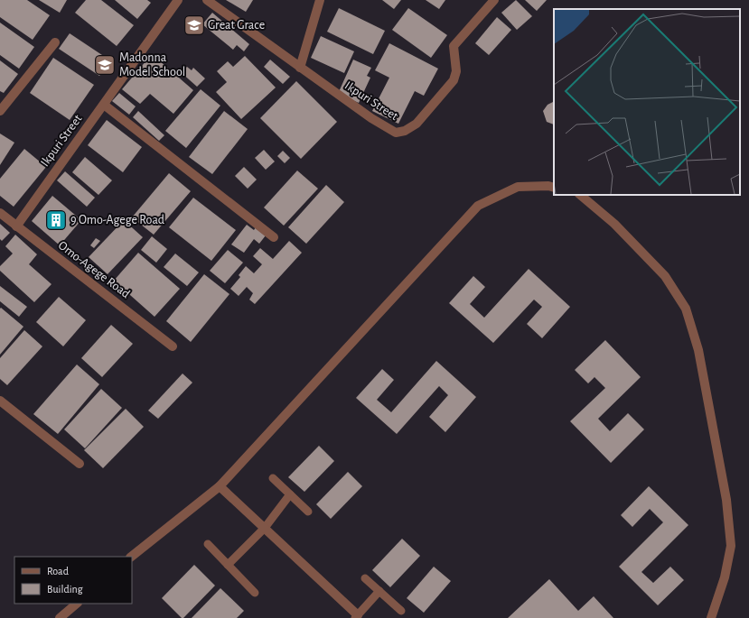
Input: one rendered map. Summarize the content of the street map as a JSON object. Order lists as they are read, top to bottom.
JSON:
{
  "streets": {
    "street": ["Ikpuri Street", "Omo-Agege Road"]
  },
  "crossings": [
    ["Ikpuri Street", "Omo-Agege Road"]
  ],
  "places": {
    "school or university": ["Great Grace", "Madonna Model School"],
    "building": ["9 Omo-Agege Road"]
  },
  "legend": ["Road", "Building"]
}
